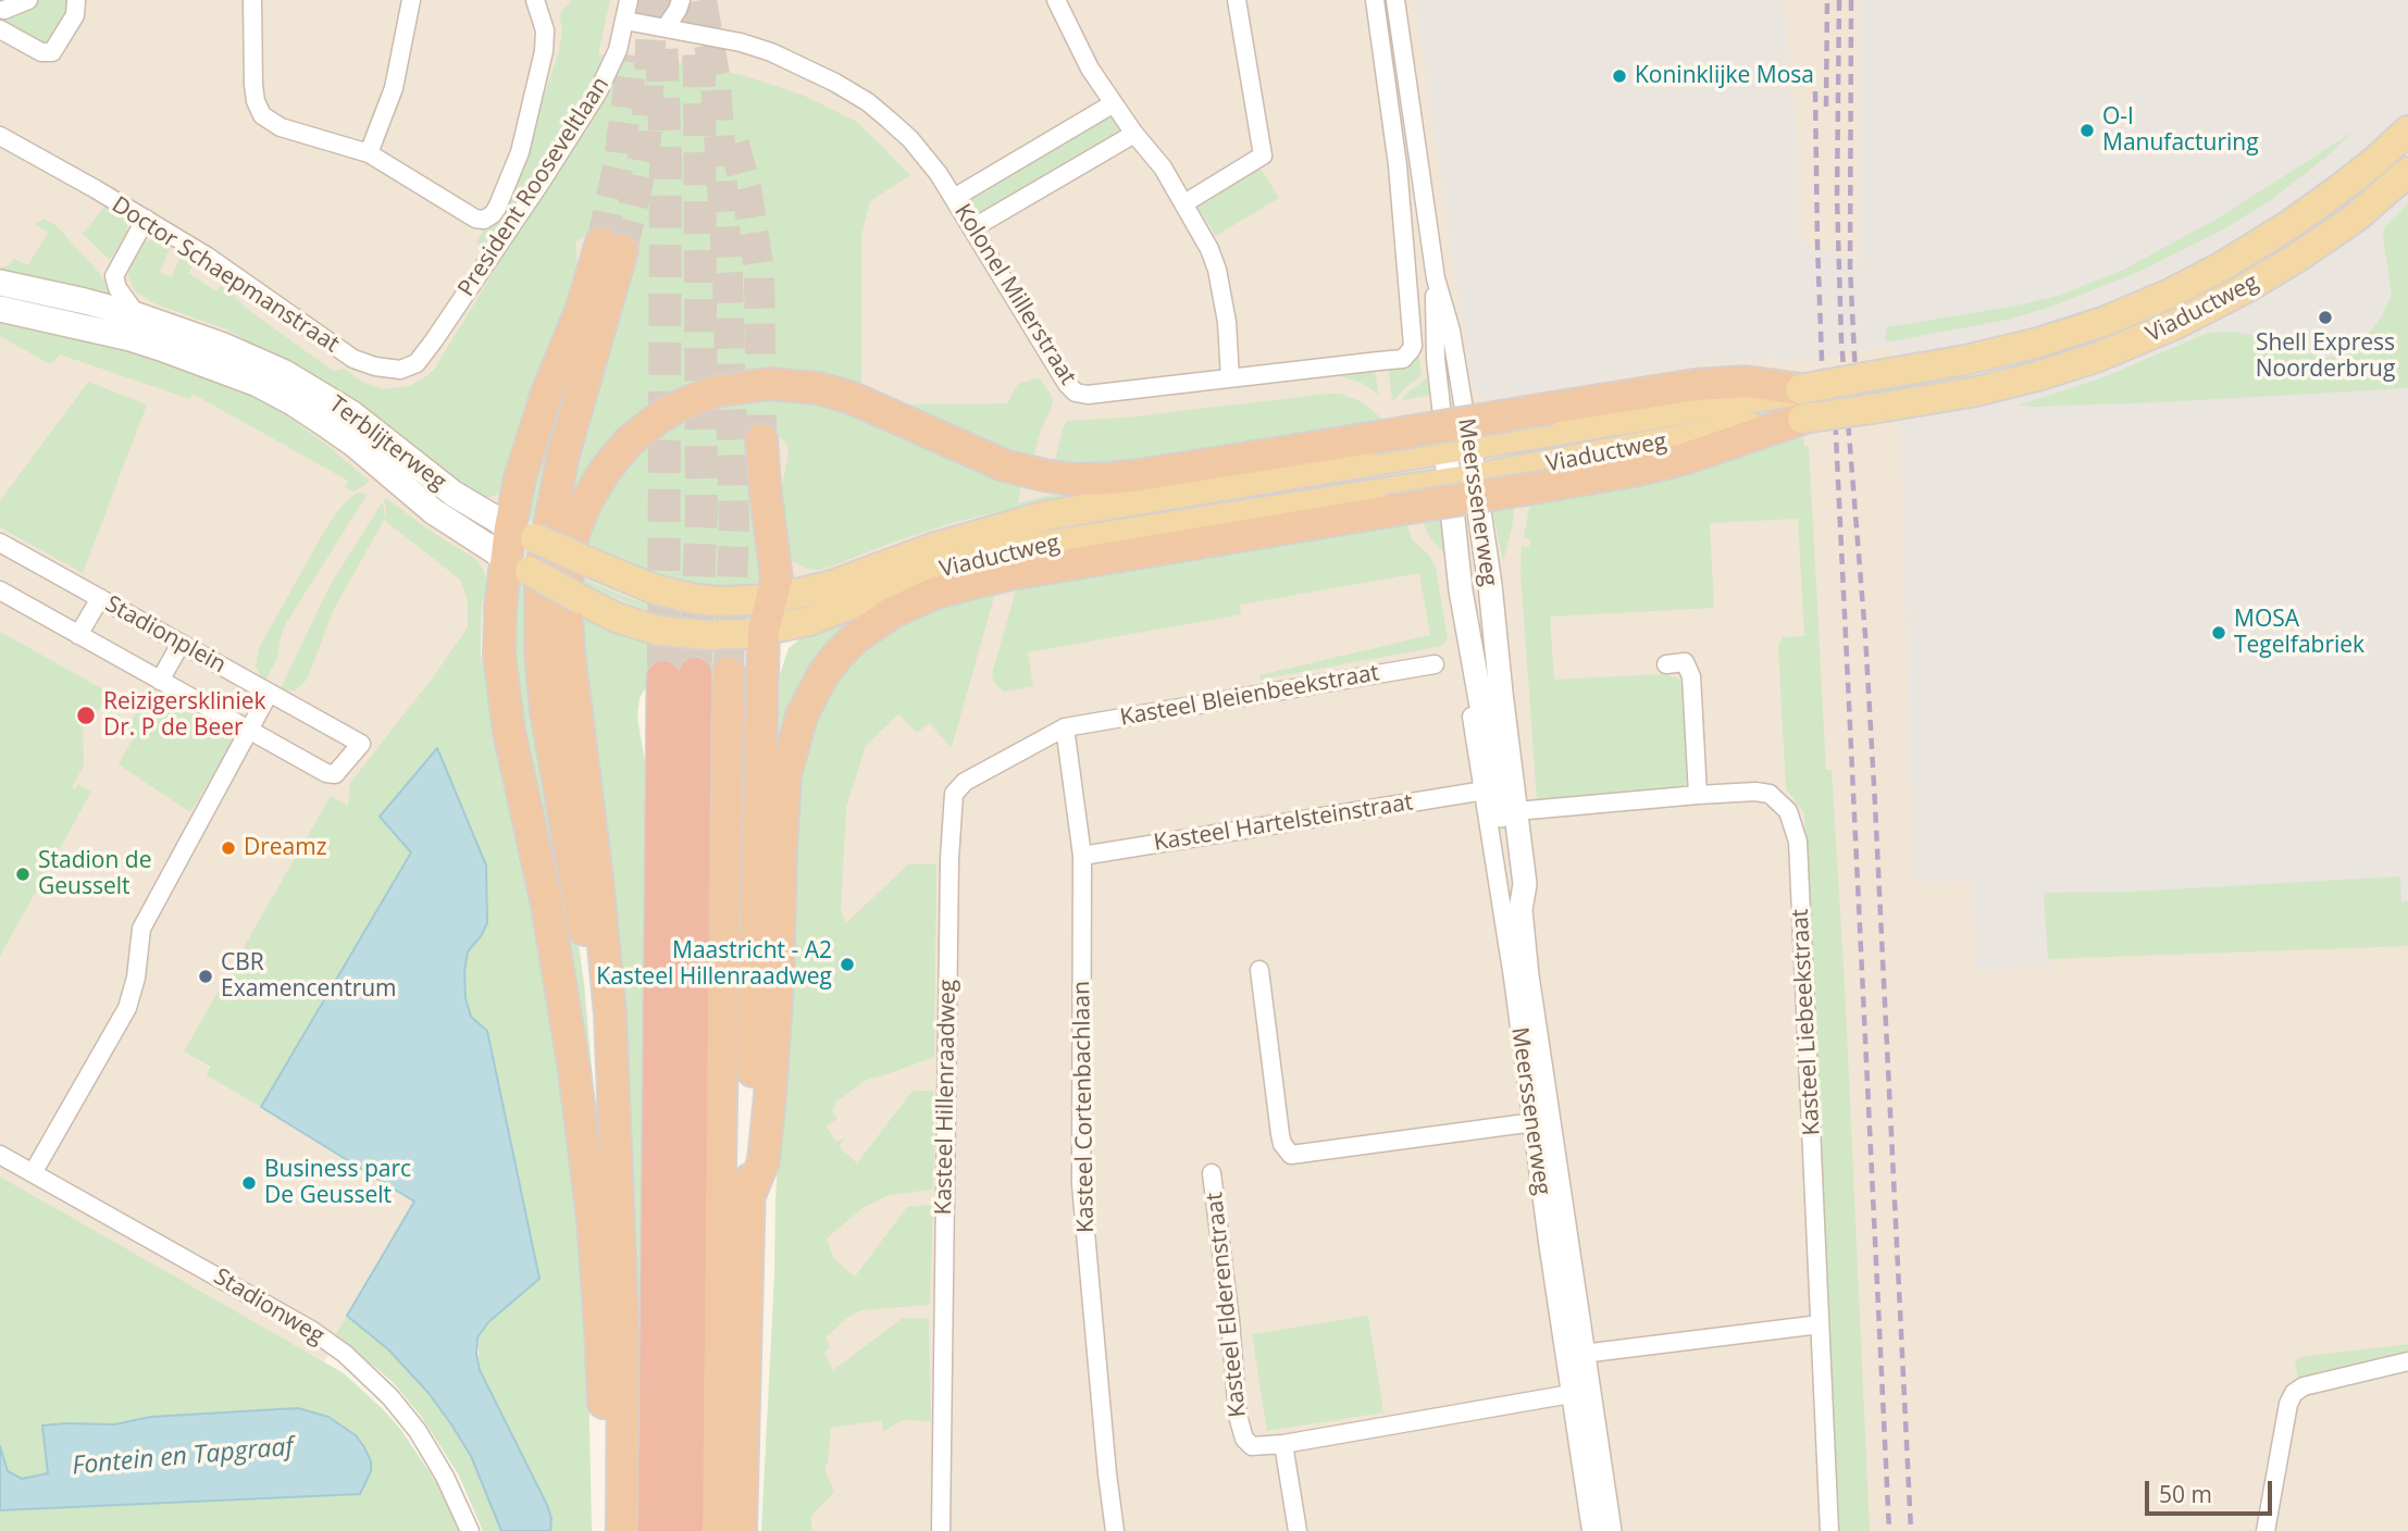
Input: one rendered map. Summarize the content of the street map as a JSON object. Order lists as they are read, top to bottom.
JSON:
{
  "streets": {
    "main road": ["Viaductweg", "Terblijterweg"],
    "street": [
      "President Rooseveltlaan",
      "Doctor Schaepmanstraat",
      "Kolonel Millerstraat",
      "Meerssenerweg",
      "Stadionplein",
      "Kasteel Bleienbeekstraat",
      "Kasteel Hartelsteinstraat",
      "Kasteel Liebeekstraat",
      "Kasteel Hillenraadweg",
      "Kasteel Cortenbachlaan",
      "Kasteel Elderenstraat",
      "Stadionweg"
    ]
  },
  "crossings": [
    ["President Rooseveltlaan", "Doctor Schaepmanstraat"],
    ["President Rooseveltlaan", "Kolonel Millerstraat"],
    ["Viaductweg", "Terblijterweg"],
    ["Viaductweg", "Meerssenerweg"],
    ["Meerssenerweg", "Kasteel Hartelsteinstraat"],
    ["Meerssenerweg", "Kasteel Liebeekstraat"],
    ["Kasteel Bleienbeekstraat", "Kasteel Hillenraadweg"],
    ["Kasteel Bleienbeekstraat", "Kasteel Cortenbachlaan"],
    ["Kasteel Hartelsteinstraat", "Kasteel Cortenbachlaan"],
    ["Kasteel Hillenraadweg", "Kasteel Cortenbachlaan"]
  ],
  "water": ["Fontein en Tapgraaf"],
  "places": [
    "Koninklijke Mosa",
    "O-I Manufacturing",
    "Shell Express Noorderbrug",
    "MOSA Tegelfabriek",
    "Reizigerskliniek Dr. P de Beer",
    "Dreamz",
    "Stadion de Geusselt",
    "Maastricht - A2 Kasteel Hillenraadweg",
    "CBR Examencentrum",
    "Business parc De Geusselt"
  ],
  "scale_bar": "50 m"
}
